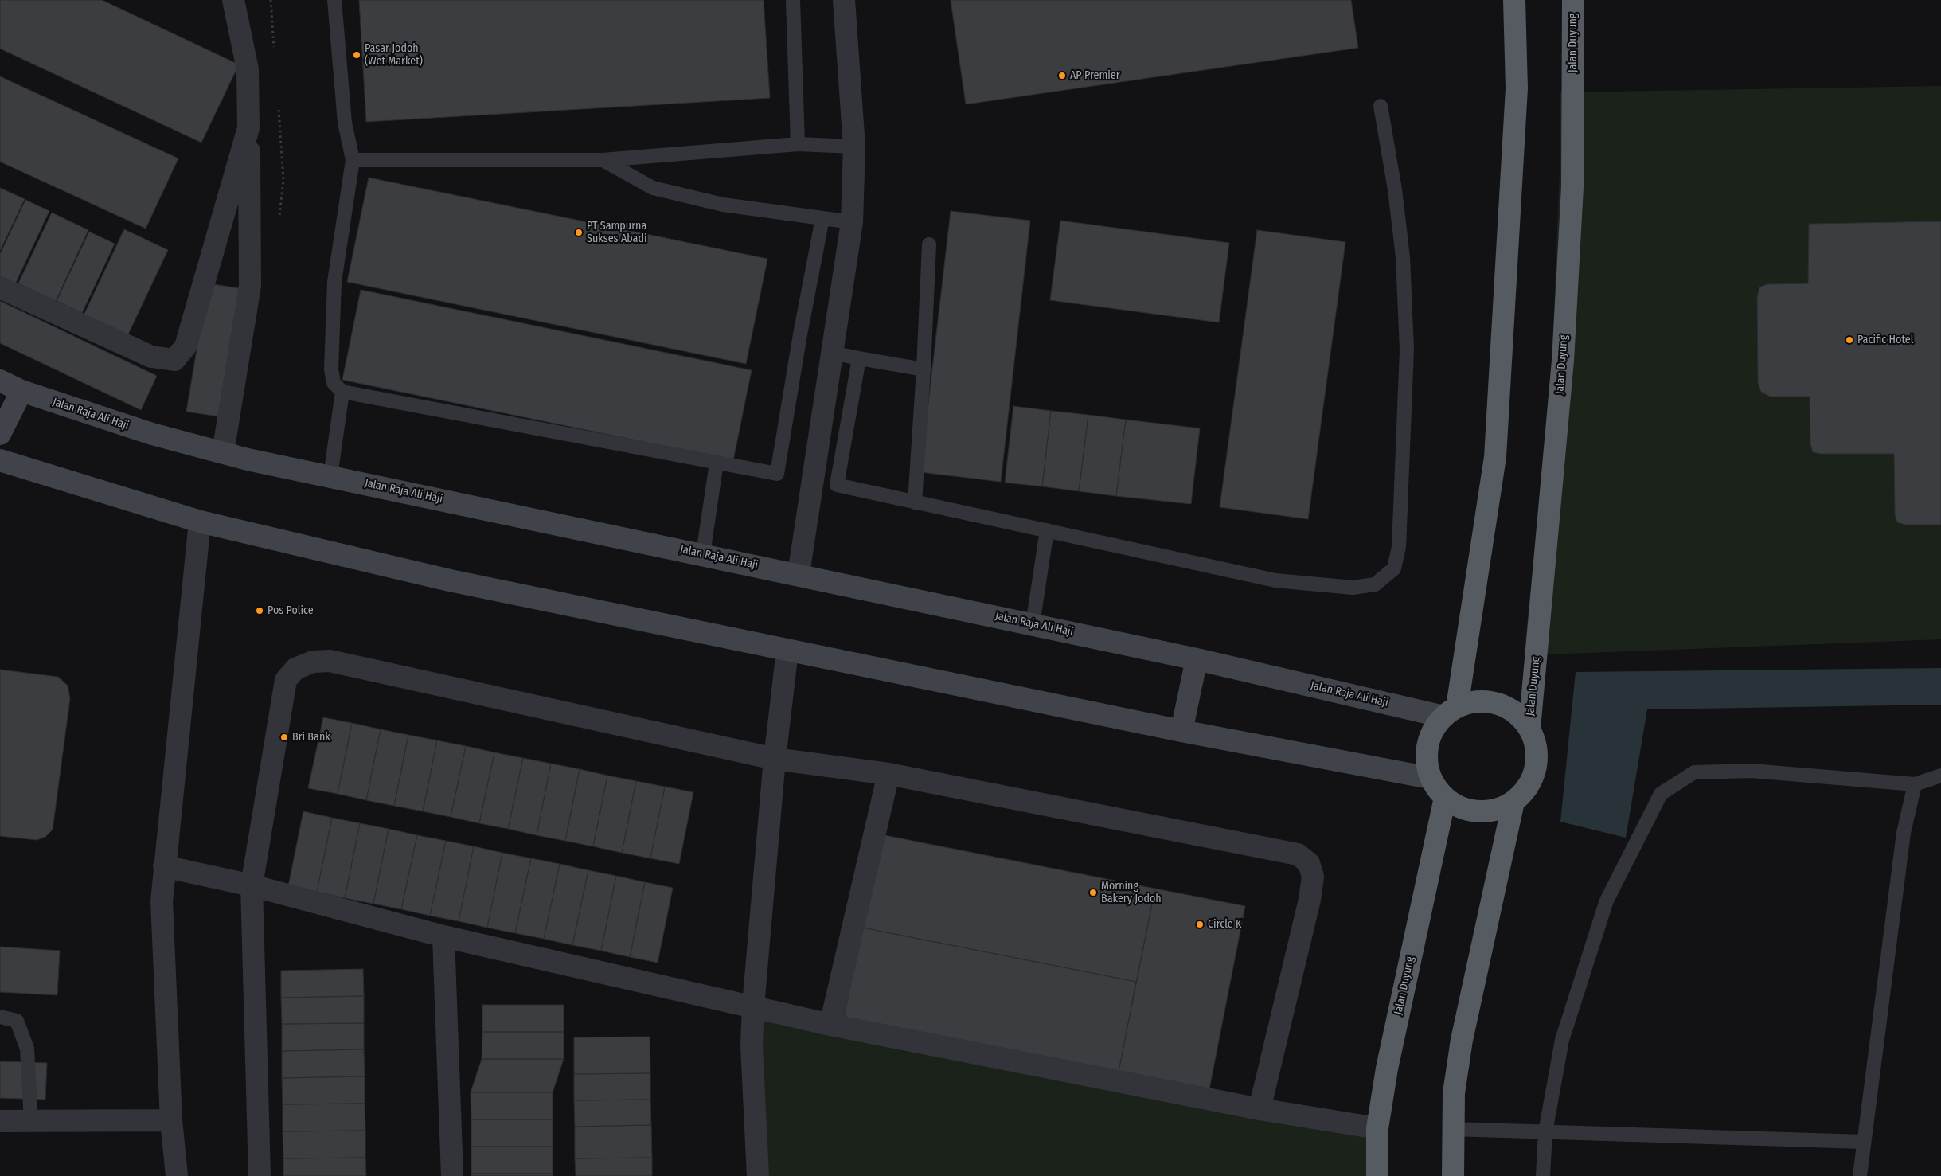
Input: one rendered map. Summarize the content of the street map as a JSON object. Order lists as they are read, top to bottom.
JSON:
{
  "streets": {
    "highway": ["Jalan Duyung"],
    "main road": ["Jalan Raja Ali Haji"]
  },
  "crossings": [
    ["Jalan Duyung", "Jalan Raja Ali Haji"]
  ],
  "places": [
    "Pasar Jodoh (Wet Market)",
    "AP Premier",
    "PT Sampurna Sukses Abadi",
    "Pacific Hotel",
    "Pos Police",
    "Bri Bank",
    "Morning Bakery Jodoh",
    "Circle K"
  ]
}
